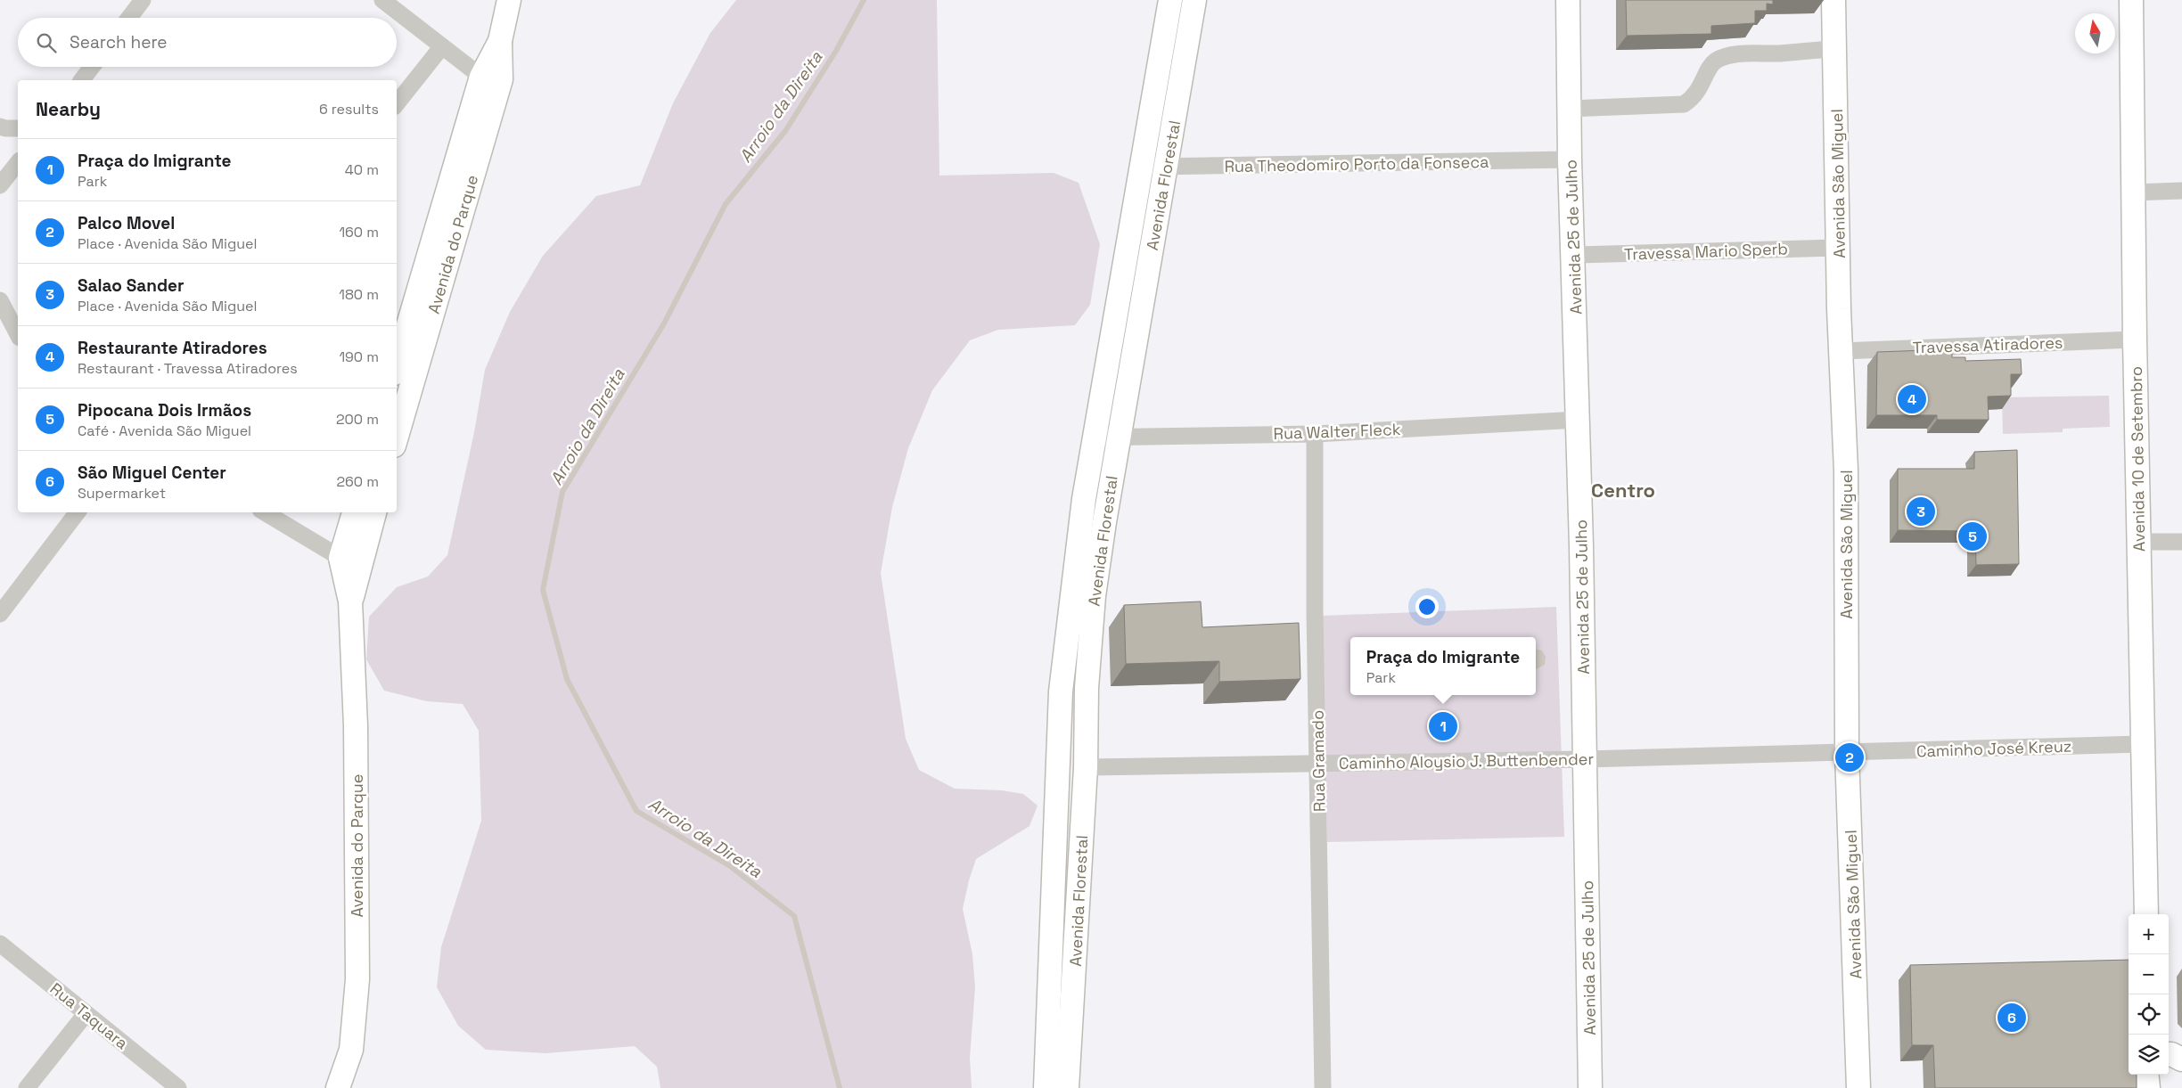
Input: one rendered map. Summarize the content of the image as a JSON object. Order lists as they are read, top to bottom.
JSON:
{
  "streets": {
    "main road": [
      "Avenida São Miguel",
      "Avenida Florestal",
      "Avenida 25 de Julho",
      "Avenida do Parque",
      "Avenida 10 de Setembro"
    ],
    "street": [
      "Rua Theodomiro Porto da Fonseca",
      "Travessa Mario Sperb",
      "Travessa Atiradores",
      "Rua Walter Fleck",
      "Caminho José Kreuz",
      "Rua Gramado",
      "Caminho Aloysio J. Buttenbender",
      "Rua Taquara"
    ]
  },
  "crossings": [
    ["Rua Theodomiro Porto da Fonseca", "Avenida Florestal"],
    ["Rua Theodomiro Porto da Fonseca", "Avenida 25 de Julho"],
    ["Avenida São Miguel", "Travessa Mario Sperb"],
    ["Avenida São Miguel", "Travessa Atiradores"],
    ["Avenida São Miguel", "Caminho José Kreuz"],
    ["Avenida São Miguel", "Caminho Aloysio J. Buttenbender"],
    ["Avenida Florestal", "Rua Walter Fleck"],
    ["Avenida Florestal", "Caminho Aloysio J. Buttenbender"],
    ["Avenida 25 de Julho", "Travessa Mario Sperb"],
    ["Avenida 25 de Julho", "Rua Walter Fleck"],
    ["Avenida 25 de Julho", "Caminho Aloysio J. Buttenbender"],
    ["Travessa Atiradores", "Avenida 10 de Setembro"],
    ["Rua Walter Fleck", "Rua Gramado"],
    ["Avenida 10 de Setembro", "Caminho José Kreuz"],
    ["Caminho José Kreuz", "Caminho Aloysio J. Buttenbender"],
    ["Rua Gramado", "Caminho Aloysio J. Buttenbender"]
  ],
  "districts": ["Centro"],
  "water": ["Arroio da Direita"],
  "north": "top",
  "page": {
    "search": "Search here",
    "heading": ["Nearby", "6 results"],
    "list": [
      {
        "mark": "1",
        "name": "Praça do Imigrante",
        "note": "Park",
        "value": "40 m"
      },
      {
        "mark": "2",
        "name": "Palco Movel",
        "note": "Place · Avenida São Miguel",
        "value": "160 m"
      },
      {
        "mark": "3",
        "name": "Salao Sander",
        "note": "Place · Avenida São Miguel",
        "value": "180 m"
      },
      {
        "mark": "4",
        "name": "Restaurante Atiradores",
        "note": "Restaurant · Travessa Atiradores",
        "value": "190 m"
      },
      {
        "mark": "5",
        "name": "Pipocana Dois Irmãos",
        "note": "Café · Avenida São Miguel",
        "value": "200 m"
      },
      {
        "mark": "6",
        "name": "São Miguel Center",
        "note": "Supermarket",
        "value": "260 m"
      }
    ],
    "pins": [
      "4",
      "3",
      "5",
      "1",
      "2",
      "6"
    ],
    "popup": ["Praça do Imigrante", "Park"],
    "map_buttons": ["+", "−"]
  }
}
